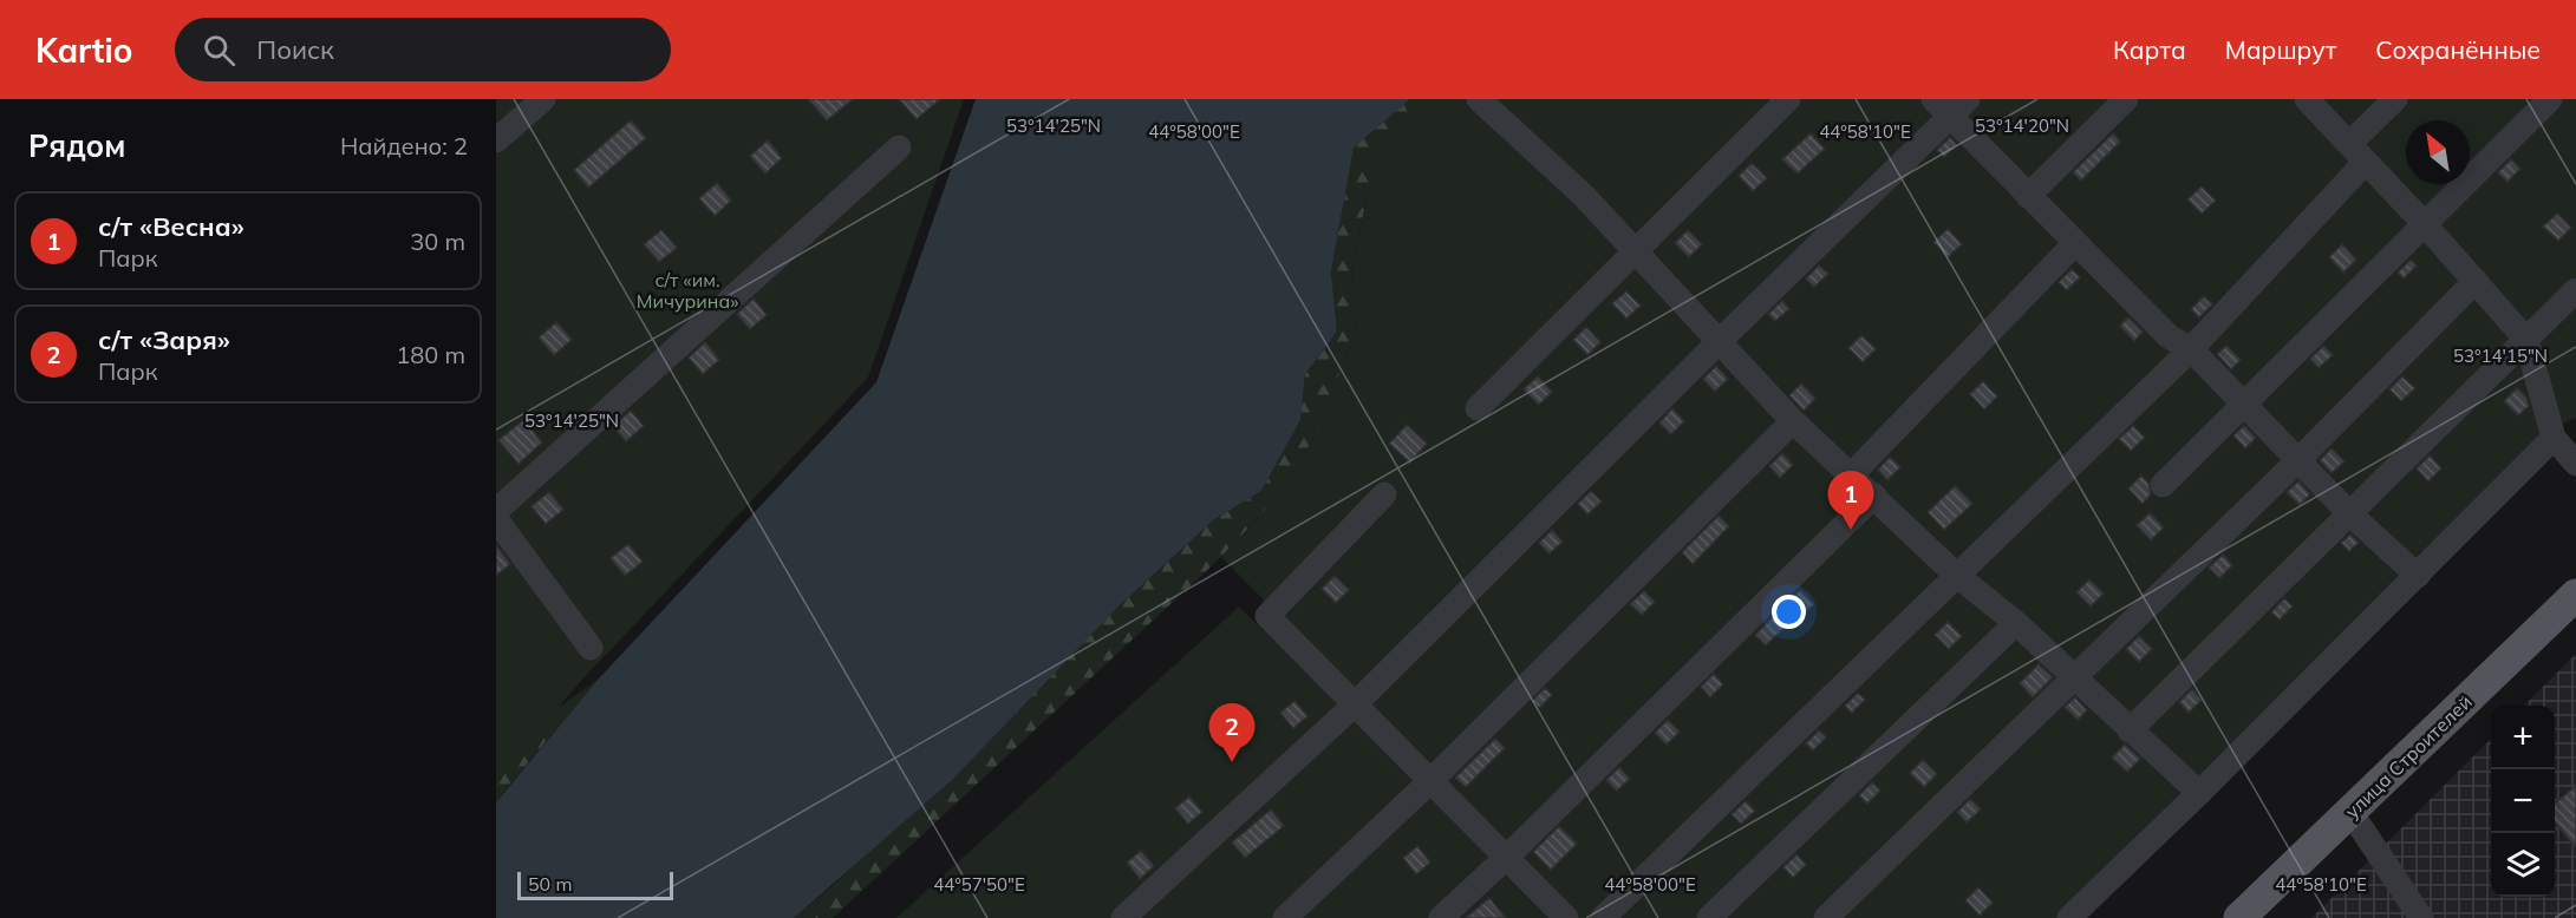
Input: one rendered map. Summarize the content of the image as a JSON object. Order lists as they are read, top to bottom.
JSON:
{
  "streets": {
    "main road": ["улица Строителей"]
  },
  "parks": ["с/т «им. Мичурина»"],
  "scale_bar": "50 m",
  "north": "top left",
  "page": {
    "header": "Kartio",
    "search": "Поиск",
    "nav": ["Карта", "Маршрут", "Сохранённые"],
    "heading": ["Рядом", "Найдено: 2"],
    "list": [
      {
        "mark": "1",
        "name": "с/т «Весна»",
        "note": "Парк",
        "value": "30 m"
      },
      {
        "mark": "2",
        "name": "с/т «Заря»",
        "note": "Парк",
        "value": "180 m"
      }
    ],
    "pins": ["1", "2"],
    "map_buttons": ["+", "−"],
    "scale": "50 m"
  },
  "coordinates": [
    "53°14'20\"N",
    "53°14'25\"N",
    "44°58'00\"E",
    "44°58'10\"E",
    "53°14'15\"N",
    "44°57'50\"E"
  ]
}
